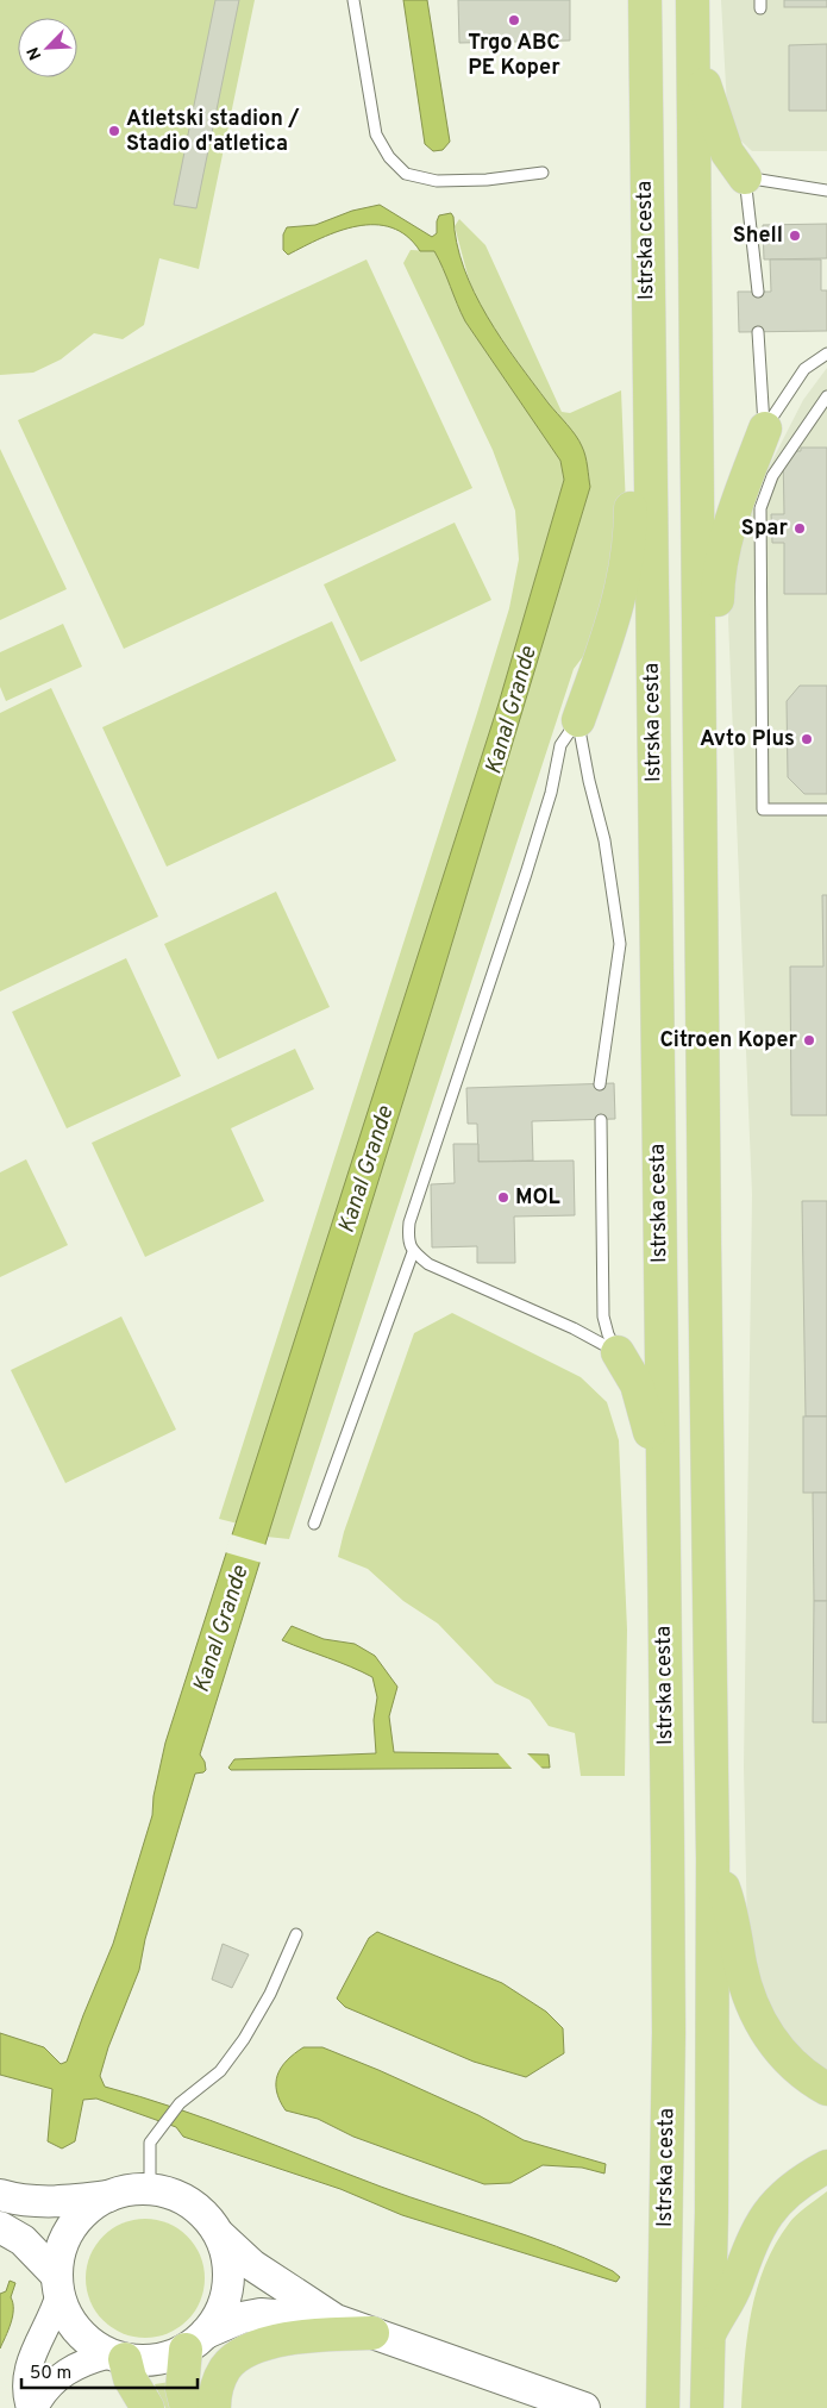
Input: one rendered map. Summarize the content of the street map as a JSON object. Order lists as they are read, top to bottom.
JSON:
{
  "streets": {
    "highway": ["Istrska cesta"]
  },
  "water": ["Kanal Grande"],
  "places": [
    "Trgo ABC PE Koper",
    "Atletski stadion / Stadio d'atletica",
    "Shell",
    "Spar",
    "Avto Plus",
    "Citroen Koper",
    "MOL"
  ],
  "scale_bar": "50 m",
  "north": "bottom left"
}
